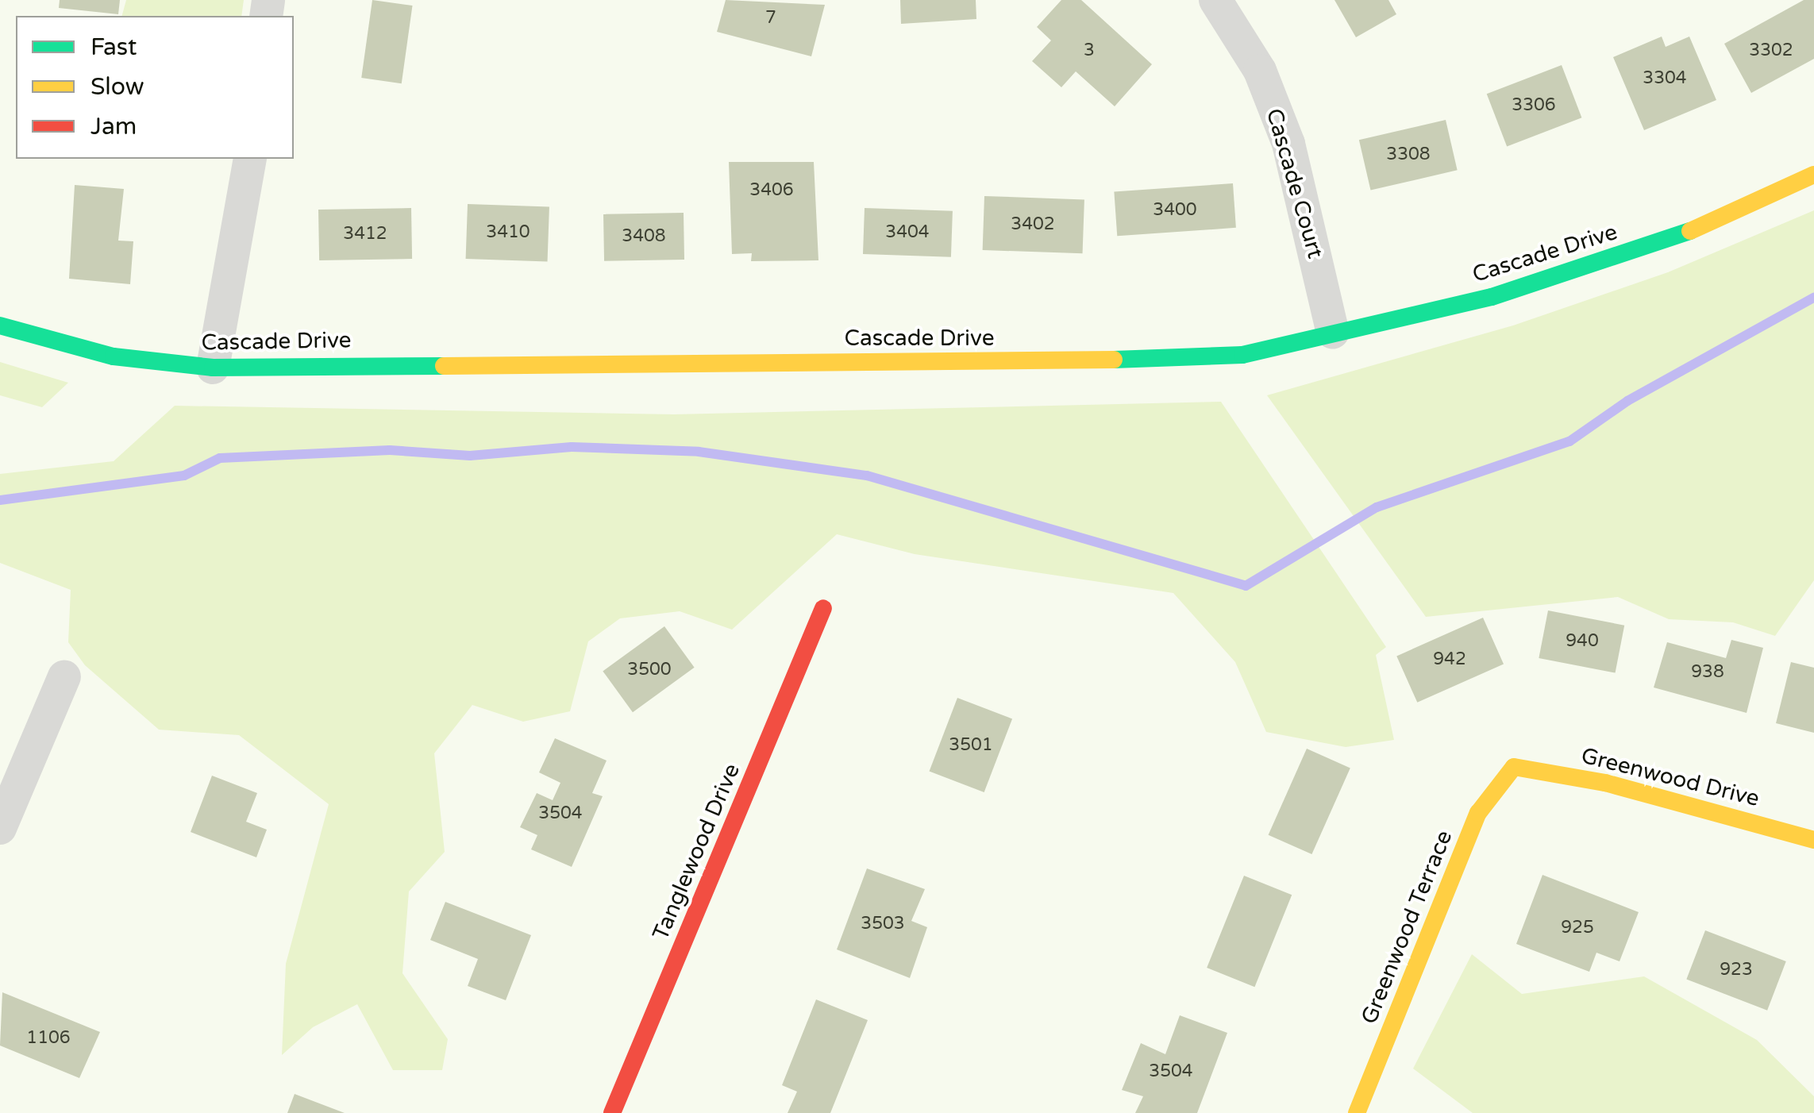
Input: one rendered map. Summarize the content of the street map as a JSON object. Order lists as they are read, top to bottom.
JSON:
{
  "streets": {
    "street": [
      "Cascade Court",
      "Cascade Drive",
      "Greenwood Drive",
      "Tanglewood Drive",
      "Greenwood Terrace"
    ]
  },
  "crossings": [
    ["Cascade Court", "Cascade Drive"],
    ["Greenwood Drive", "Greenwood Terrace"]
  ],
  "house_numbers": [
    "7",
    "3",
    "3302",
    "3304",
    "3306",
    "3308",
    "3406",
    "3400",
    "3402",
    "3410",
    "3404",
    "3412",
    "3408",
    "940",
    "942",
    "3500",
    "938",
    "3501",
    "3504",
    "3503",
    "925",
    "923",
    "1106",
    "3504"
  ],
  "legend": ["Fast", "Slow", "Jam"]
}
